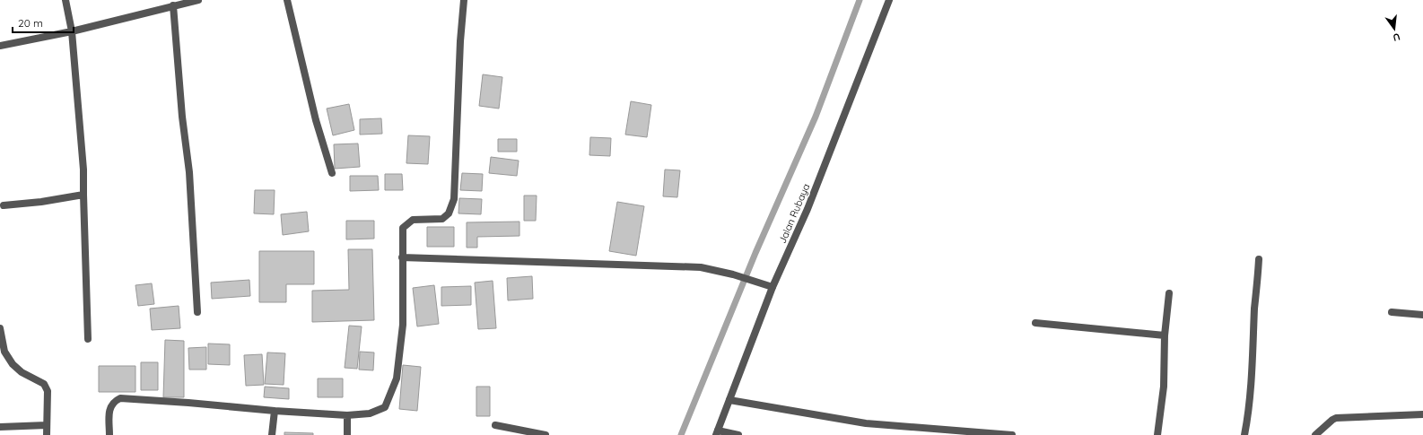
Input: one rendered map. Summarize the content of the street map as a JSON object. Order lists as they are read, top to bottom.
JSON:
{
  "streets": {
    "street": ["Jalan Rubaya"]
  },
  "scale_bar": "20 m",
  "north": "bottom"
}
